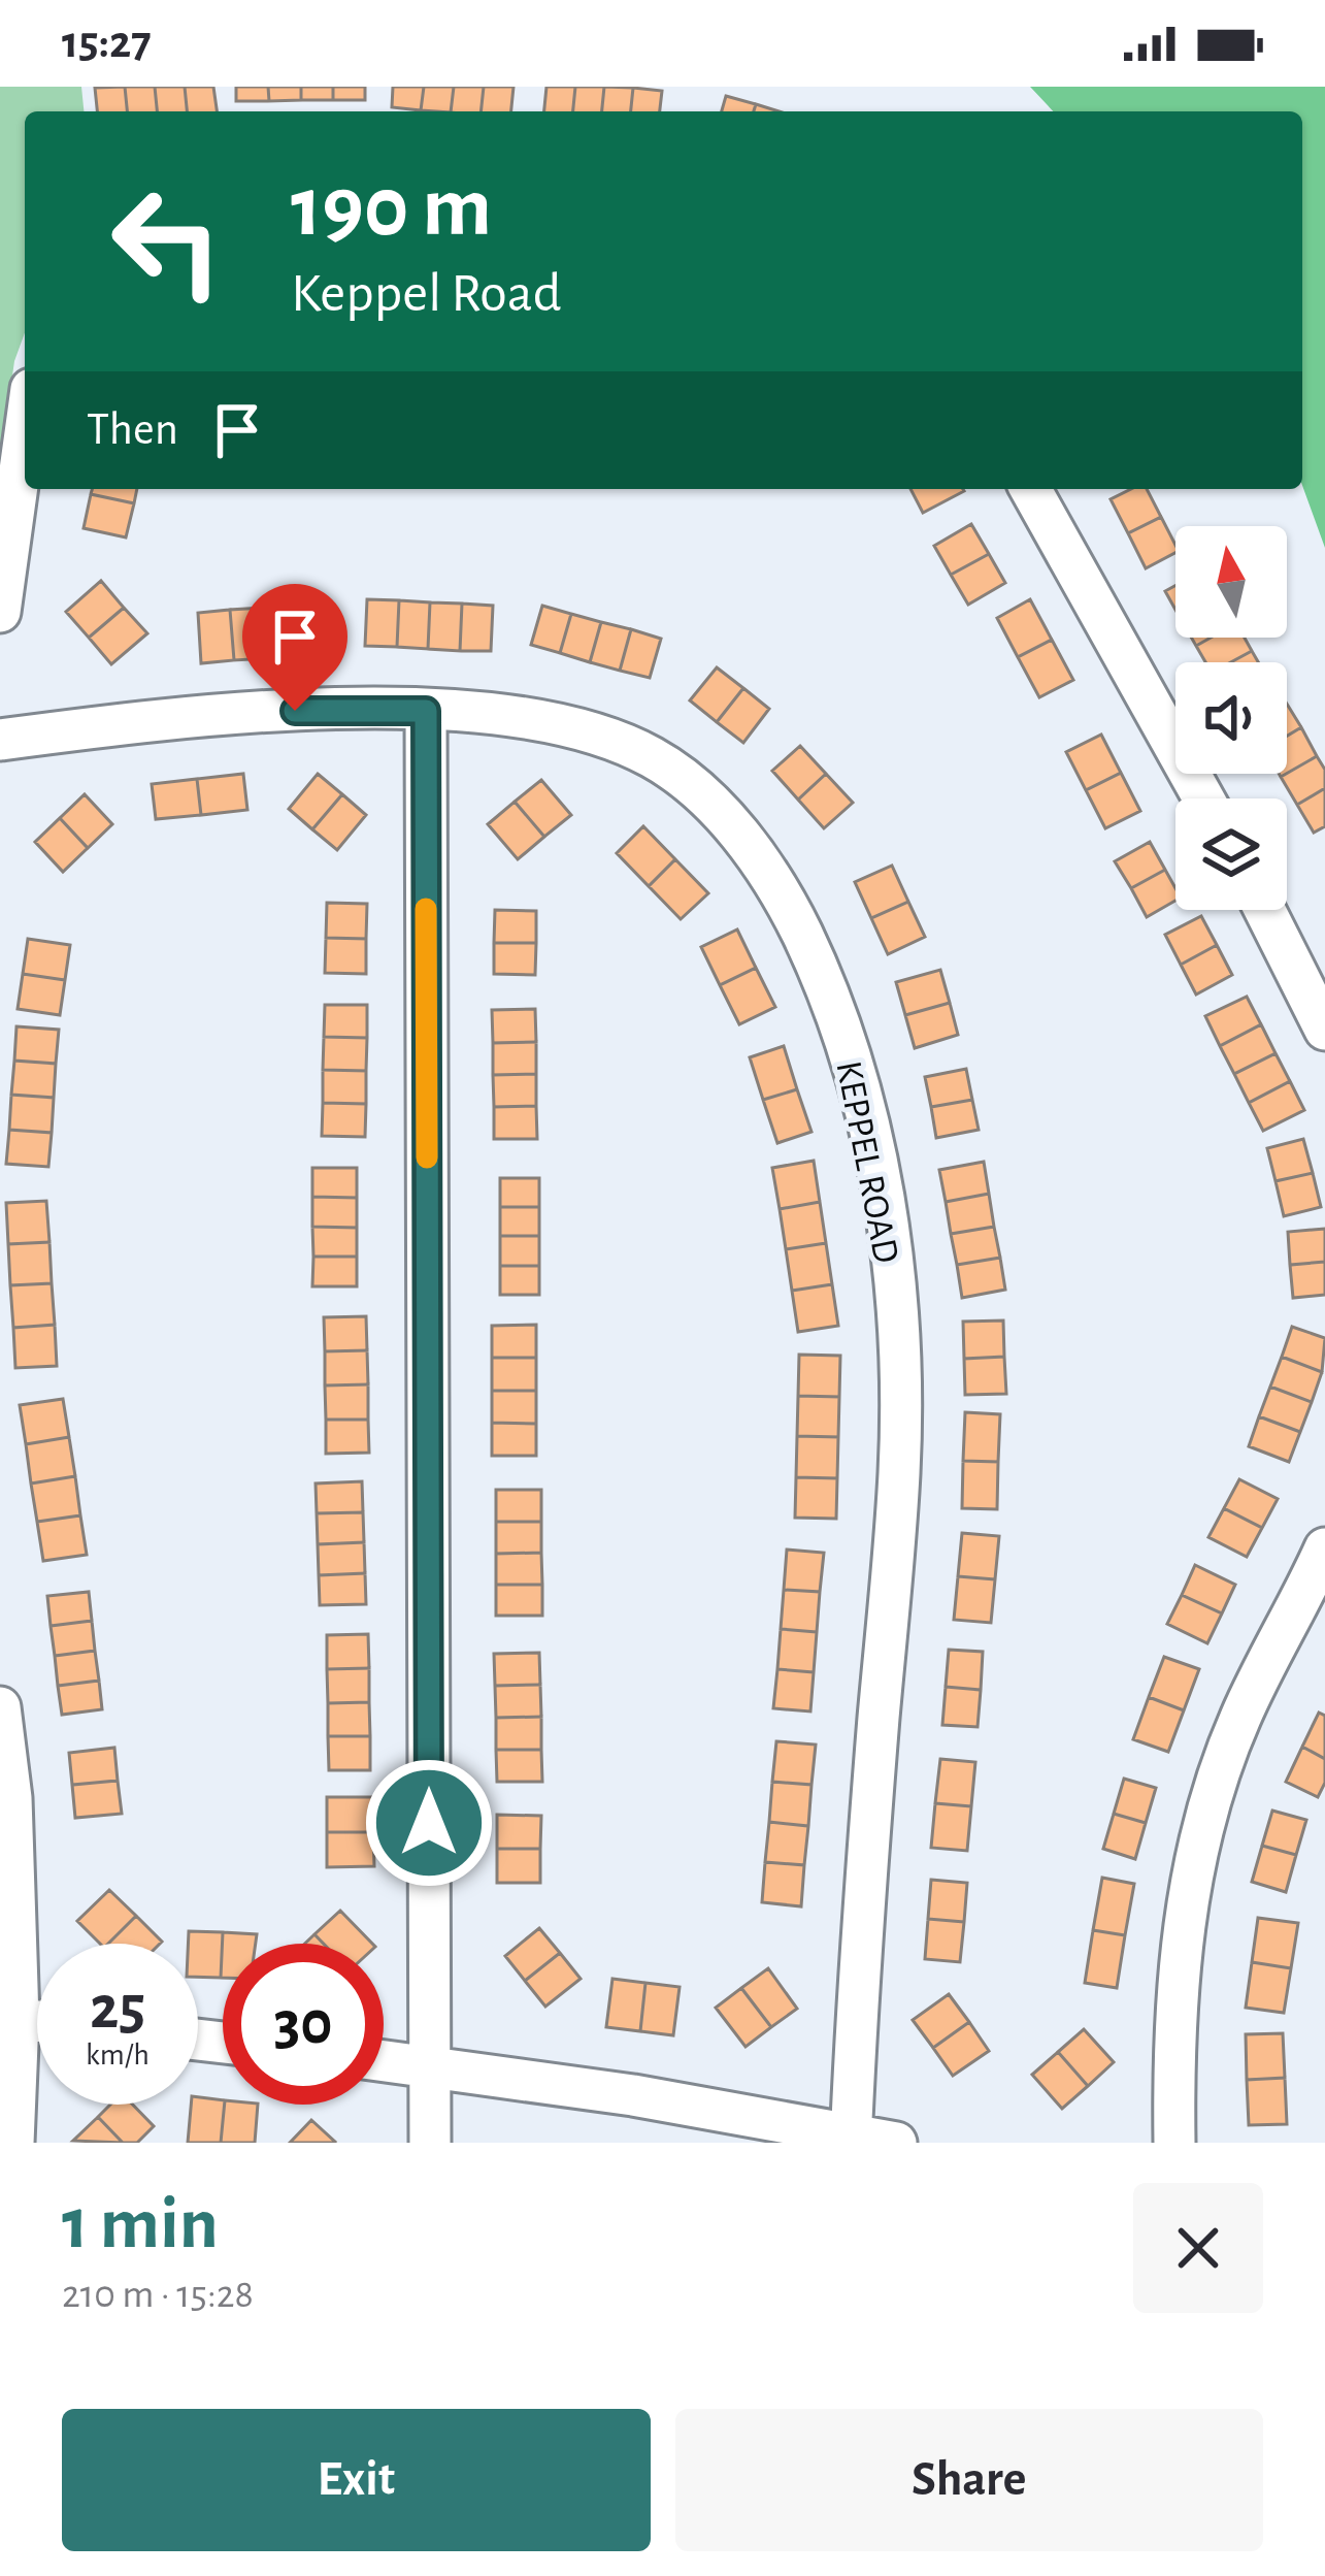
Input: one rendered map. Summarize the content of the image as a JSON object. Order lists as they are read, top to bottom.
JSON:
{
  "streets": {
    "street": ["KEPPEL ROAD"]
  },
  "north": "top",
  "page": {
    "status": "15:27",
    "turn": ["190 m", "Keppel Road"],
    "then": "Then",
    "speed": "25 km/h",
    "limit": "30",
    "heading": ["1 min", "210 m · 15:28"],
    "buttons": ["Exit", "Share"]
  }
}
